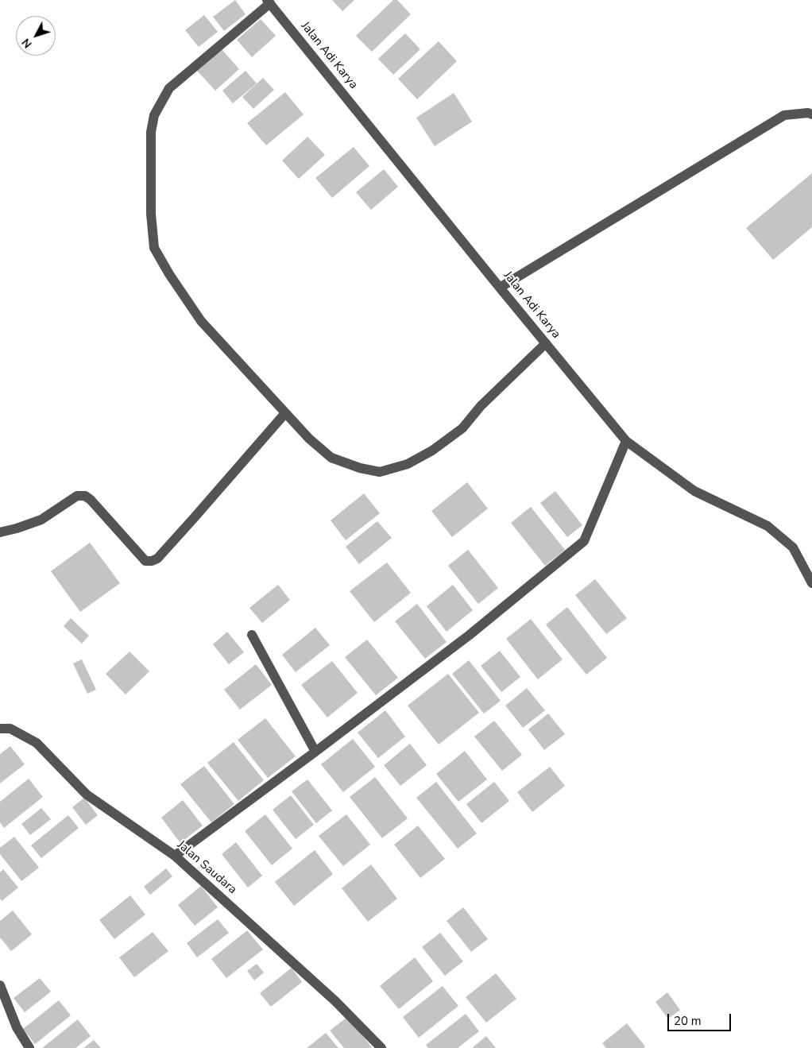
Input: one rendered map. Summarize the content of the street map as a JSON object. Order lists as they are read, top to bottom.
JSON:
{
  "streets": {
    "street": ["Jalan Adi Karya", "Jalan Saudara"]
  },
  "scale_bar": "20 m",
  "north": "bottom left"
}
